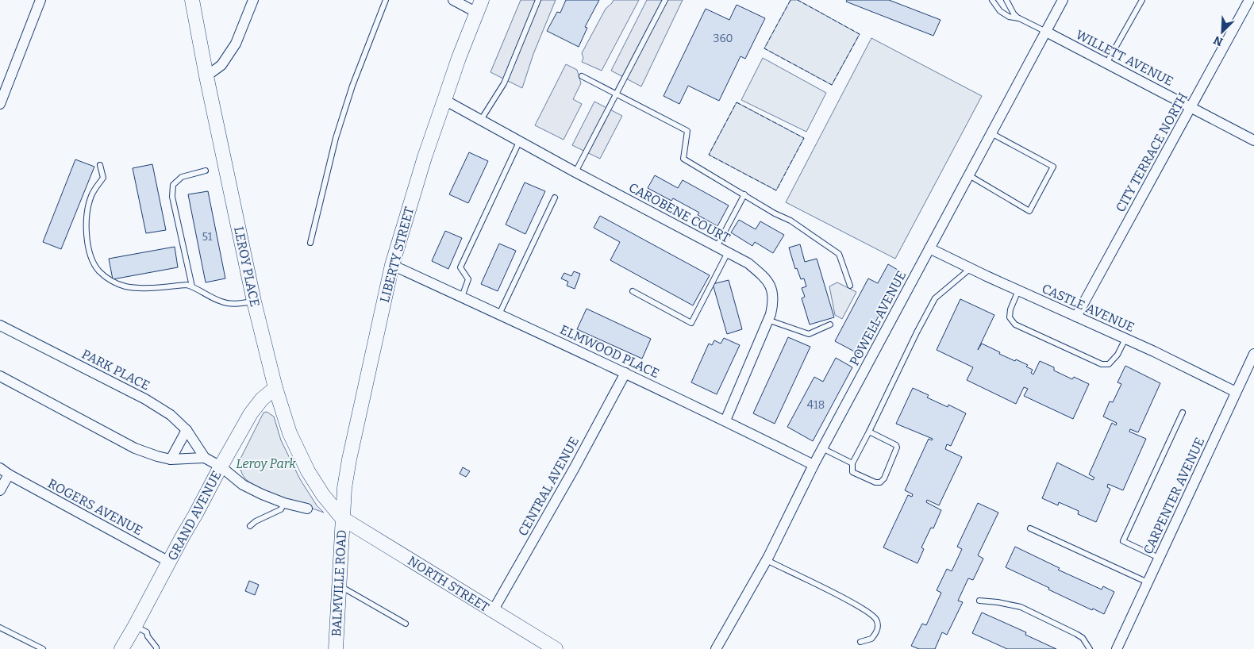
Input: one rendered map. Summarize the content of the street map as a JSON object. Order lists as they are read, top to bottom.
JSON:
{
  "streets": {
    "street": [
      "WILLETT AVENUE",
      "CITY TERRACE NORTH",
      "CAROBENE COURT",
      "LIBERTY STREET",
      "LEROY PLACE",
      "CASTLE AVENUE",
      "POWELL AVENUE",
      "ELMWOOD PLACE",
      "PARK PLACE",
      "CENTRAL AVENUE",
      "CARPENTER AVENUE",
      "ROGERS AVENUE",
      "GRAND AVENUE",
      "BALMVILLE ROAD",
      "NORTH STREET"
    ]
  },
  "crossings": [
    ["WILLETT AVENUE", "CITY TERRACE NORTH"],
    ["WILLETT AVENUE", "POWELL AVENUE"],
    ["CITY TERRACE NORTH", "CASTLE AVENUE"],
    ["CAROBENE COURT", "LIBERTY STREET"],
    ["CAROBENE COURT", "ELMWOOD PLACE"],
    ["LIBERTY STREET", "LEROY PLACE"],
    ["LIBERTY STREET", "ELMWOOD PLACE"],
    ["LIBERTY STREET", "BALMVILLE ROAD"],
    ["LIBERTY STREET", "NORTH STREET"],
    ["LEROY PLACE", "GRAND AVENUE"],
    ["LEROY PLACE", "BALMVILLE ROAD"],
    ["LEROY PLACE", "NORTH STREET"],
    ["CASTLE AVENUE", "POWELL AVENUE"],
    ["CASTLE AVENUE", "CARPENTER AVENUE"],
    ["POWELL AVENUE", "ELMWOOD PLACE"],
    ["ELMWOOD PLACE", "CENTRAL AVENUE"],
    ["PARK PLACE", "GRAND AVENUE"],
    ["CENTRAL AVENUE", "NORTH STREET"],
    ["ROGERS AVENUE", "GRAND AVENUE"],
    ["BALMVILLE ROAD", "NORTH STREET"]
  ],
  "parks": ["Leroy Park"],
  "house_numbers": ["360", "51", "418"],
  "north": "bottom left"
}
